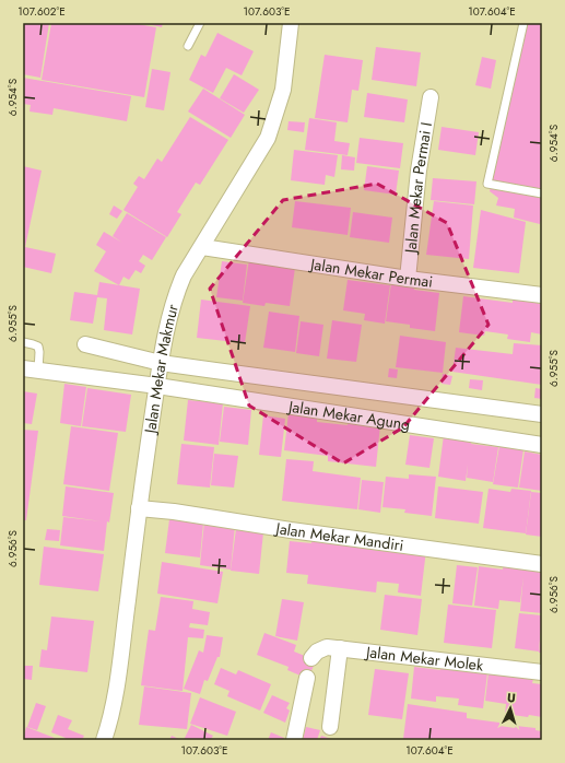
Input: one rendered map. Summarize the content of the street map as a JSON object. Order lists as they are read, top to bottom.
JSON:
{
  "streets": {
    "street": [
      "Jalan Mekar Permai I",
      "Jalan Mekar Permai",
      "Jalan Mekar Makmur",
      "Jalan Mekar Agung",
      "Jalan Mekar Mandiri",
      "Jalan Mekar Molek"
    ]
  },
  "crossings": [
    ["Jalan Mekar Permai I", "Jalan Mekar Permai"],
    ["Jalan Mekar Permai", "Jalan Mekar Makmur"],
    ["Jalan Mekar Makmur", "Jalan Mekar Agung"],
    ["Jalan Mekar Makmur", "Jalan Mekar Mandiri"]
  ],
  "north": "top",
  "coordinates": [
    "107.602°E",
    "107.603°E",
    "107.604°E",
    "6.954°S",
    "6.955°S",
    "6.956°S"
  ]
}
